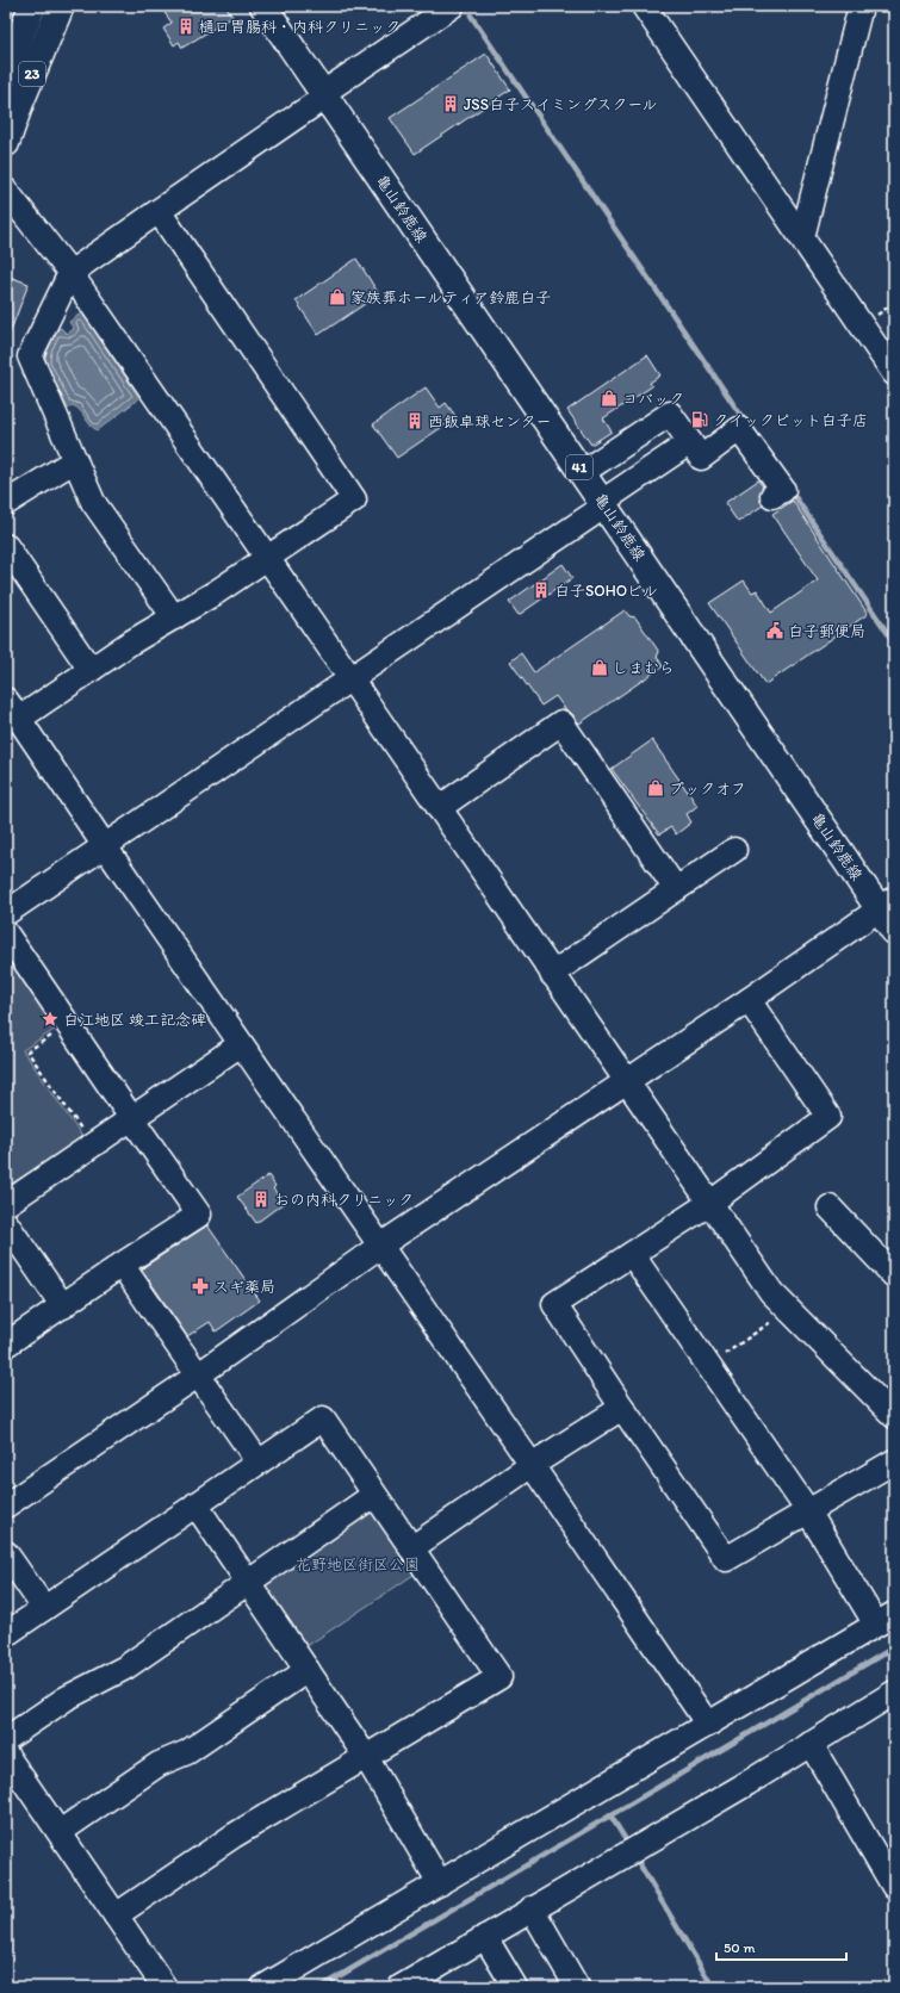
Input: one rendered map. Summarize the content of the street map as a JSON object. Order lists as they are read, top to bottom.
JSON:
{
  "streets": {
    "main road": ["23", "亀山鈴鹿線", "41"]
  },
  "parks": ["花野地区街区公園"],
  "places": {
    "building": [
      "樋口胃腸科・内科クリニック",
      "JSS白子スイミングスクール",
      "西飯卓球センター",
      "白子SOHOビル",
      "おの内科クリニック"
    ],
    "shop": [
      "家族葬ホールティア鈴鹿白子",
      "コバック",
      "しまむら",
      "ブックオフ"
    ],
    "fuel station": ["クイックピット白子店"],
    "public building": ["白子郵便局"],
    "place": ["白江地区 竣工記念碑"],
    "pharmacy": ["スギ薬局"]
  },
  "scale_bar": "50 m"
}
